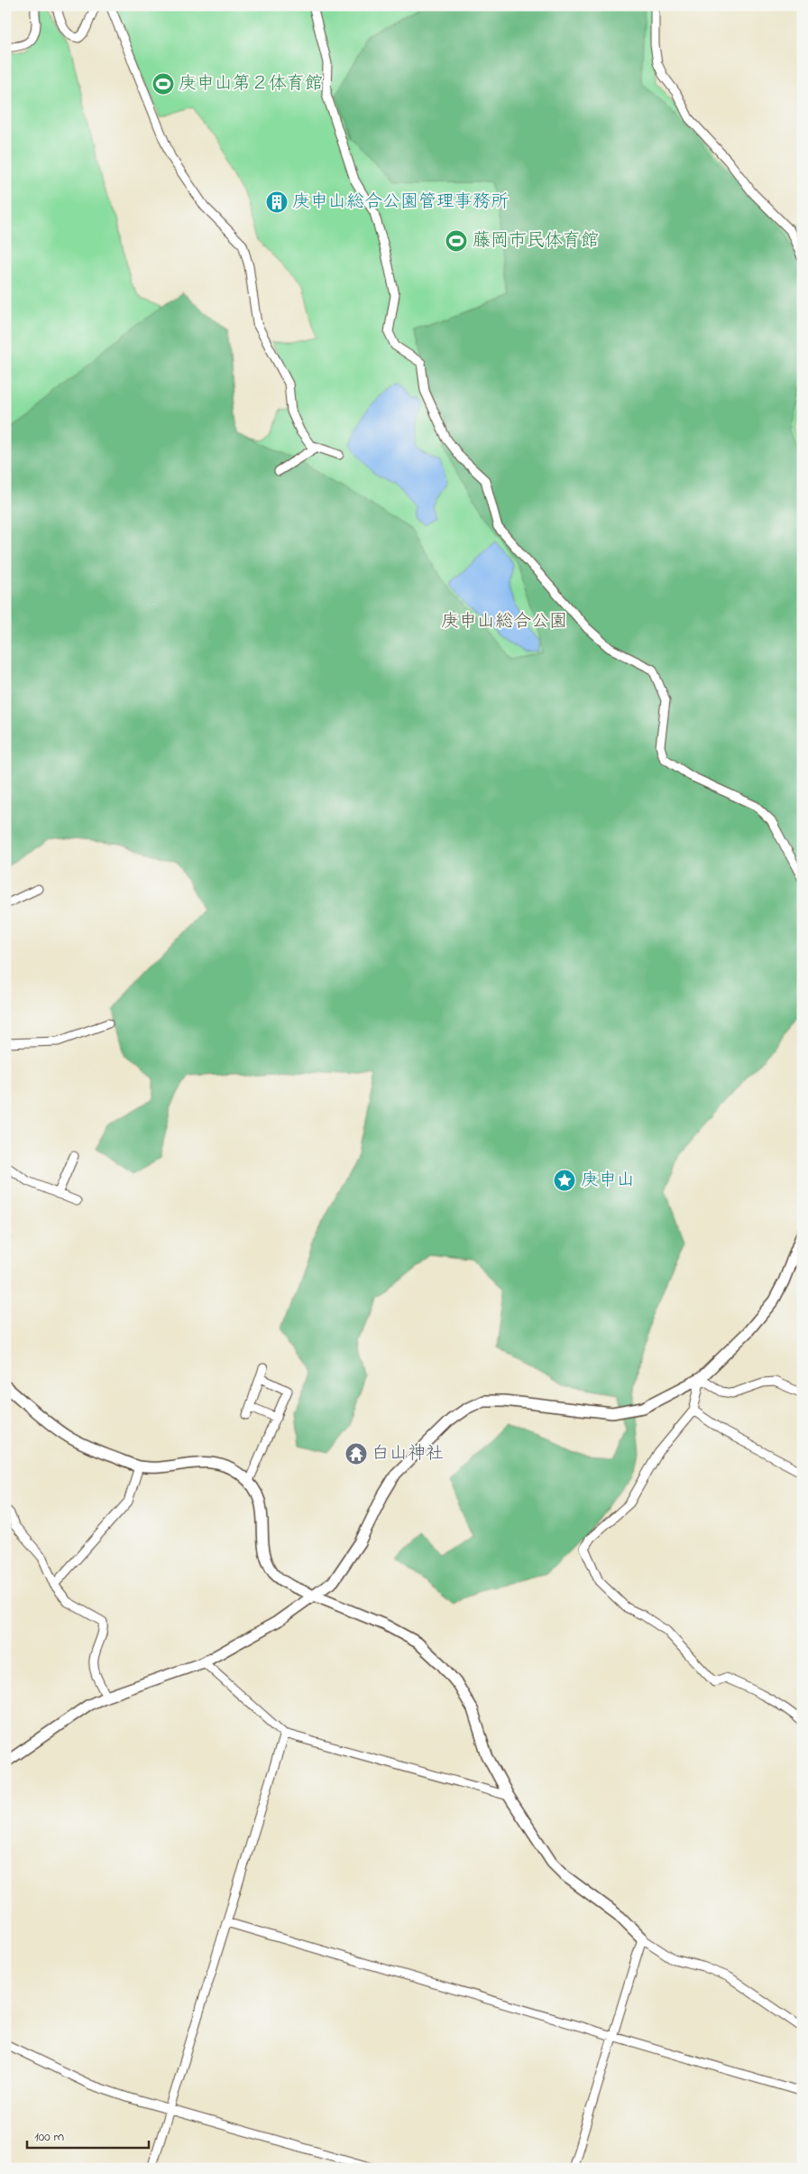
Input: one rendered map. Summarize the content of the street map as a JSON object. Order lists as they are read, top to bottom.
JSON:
{
  "parks": ["庚申山総合公園"],
  "places": {
    "sports": ["庚申山第２体育館", "藤岡市民体育館"],
    "building": ["庚申山総合公園管理事務所"],
    "place": ["庚申山"],
    "temple": ["白山神社"]
  },
  "scale_bar": "100 m"
}
